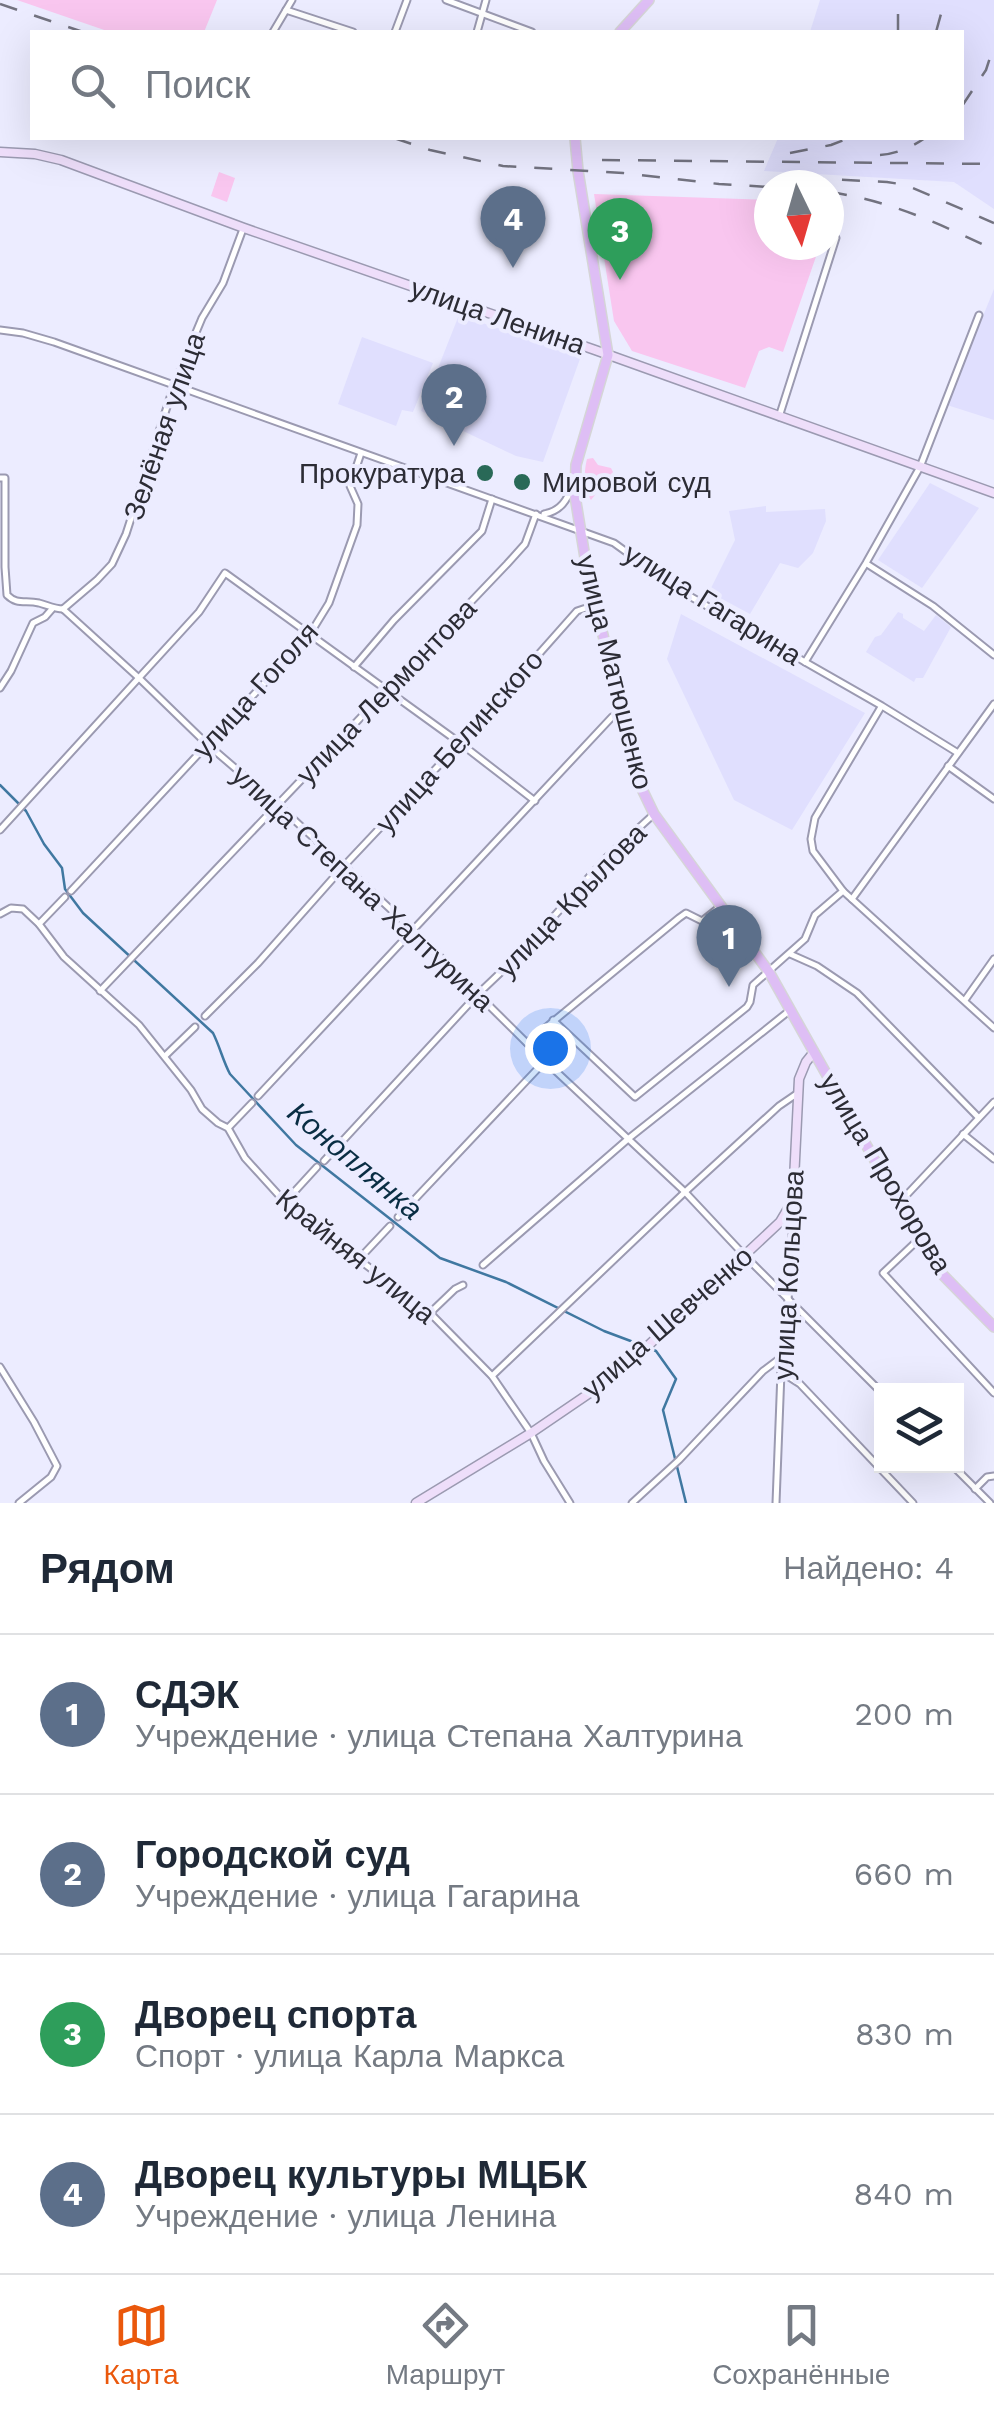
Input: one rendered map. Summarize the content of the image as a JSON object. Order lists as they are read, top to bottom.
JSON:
{
  "streets": {
    "main road": [
      "улица Ленина",
      "улица Матюшенко",
      "улица Прохорова",
      "улица Кольцова",
      "улица Шевченко"
    ],
    "street": [
      "Зелёная улица",
      "улица Гагарина",
      "улица Гоголя",
      "улица Лермонтова",
      "улица Белинского",
      "улица Степана Халтурина",
      "улица Крылова",
      "Крайняя улица"
    ]
  },
  "crossings": [
    ["улица Ленина", "Зелёная улица"],
    ["улица Ленина", "улица Матюшенко"],
    ["Зелёная улица", "улица Гагарина"],
    ["Зелёная улица", "улица Степана Халтурина"],
    ["улица Гагарина", "улица Матюшенко"],
    ["улица Гагарина", "улица Гоголя"],
    ["улица Гагарина", "улица Лермонтова"],
    ["улица Матюшенко", "улица Лермонтова"],
    ["улица Матюшенко", "улица Белинского"],
    ["улица Матюшенко", "улица Крылова"],
    ["улица Матюшенко", "улица Прохорова"],
    ["улица Гоголя", "улица Степана Халтурина"],
    ["улица Лермонтова", "улица Степана Халтурина"],
    ["улица Лермонтова", "Крайняя улица"],
    ["улица Белинского", "улица Степана Халтурина"],
    ["улица Степана Халтурина", "улица Крылова"],
    ["улица Степана Халтурина", "улица Кольцова"],
    ["улица Степана Халтурина", "улица Шевченко"],
    ["улица Прохорова", "улица Кольцова"],
    ["Крайняя улица", "улица Шевченко"],
    ["улица Кольцова", "улица Шевченко"]
  ],
  "water": ["Коноплянка"],
  "places": ["Прокуратура", "Мировой суд"],
  "north": "bottom",
  "page": {
    "search": "Поиск",
    "pins": [
      "4",
      "3",
      "2",
      "1"
    ],
    "heading": ["Рядом", "Найдено: 4"],
    "list": [
      {
        "mark": "1",
        "name": "СДЭК",
        "note": "Учреждение · улица Степана Халтурина",
        "value": "200 m"
      },
      {
        "mark": "2",
        "name": "Городской суд",
        "note": "Учреждение · улица Гагарина",
        "value": "660 m"
      },
      {
        "mark": "3",
        "name": "Дворец спорта",
        "note": "Спорт · улица Карла Маркса",
        "value": "830 m"
      },
      {
        "mark": "4",
        "name": "Дворец культуры МЦБК",
        "note": "Учреждение · улица Ленина",
        "value": "840 m"
      }
    ],
    "nav": ["Карта", "Маршрут", "Сохранённые"]
  }
}
